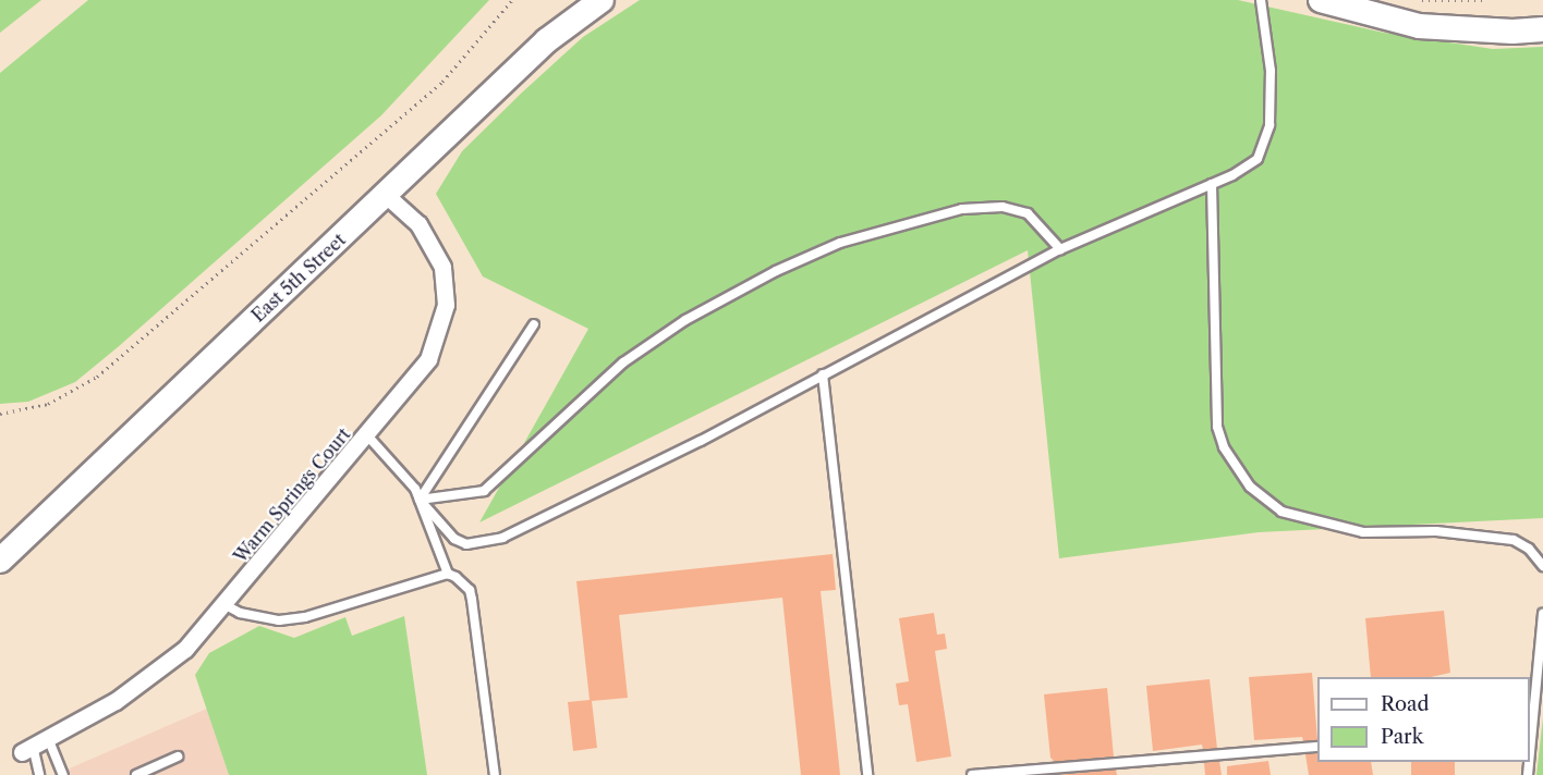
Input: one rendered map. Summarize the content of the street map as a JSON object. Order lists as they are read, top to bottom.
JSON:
{
  "streets": {
    "main road": ["East 5th Street"],
    "street": ["Warm Springs Court"]
  },
  "crossings": [
    ["East 5th Street", "Warm Springs Court"]
  ],
  "legend": ["Road", "Park"]
}
